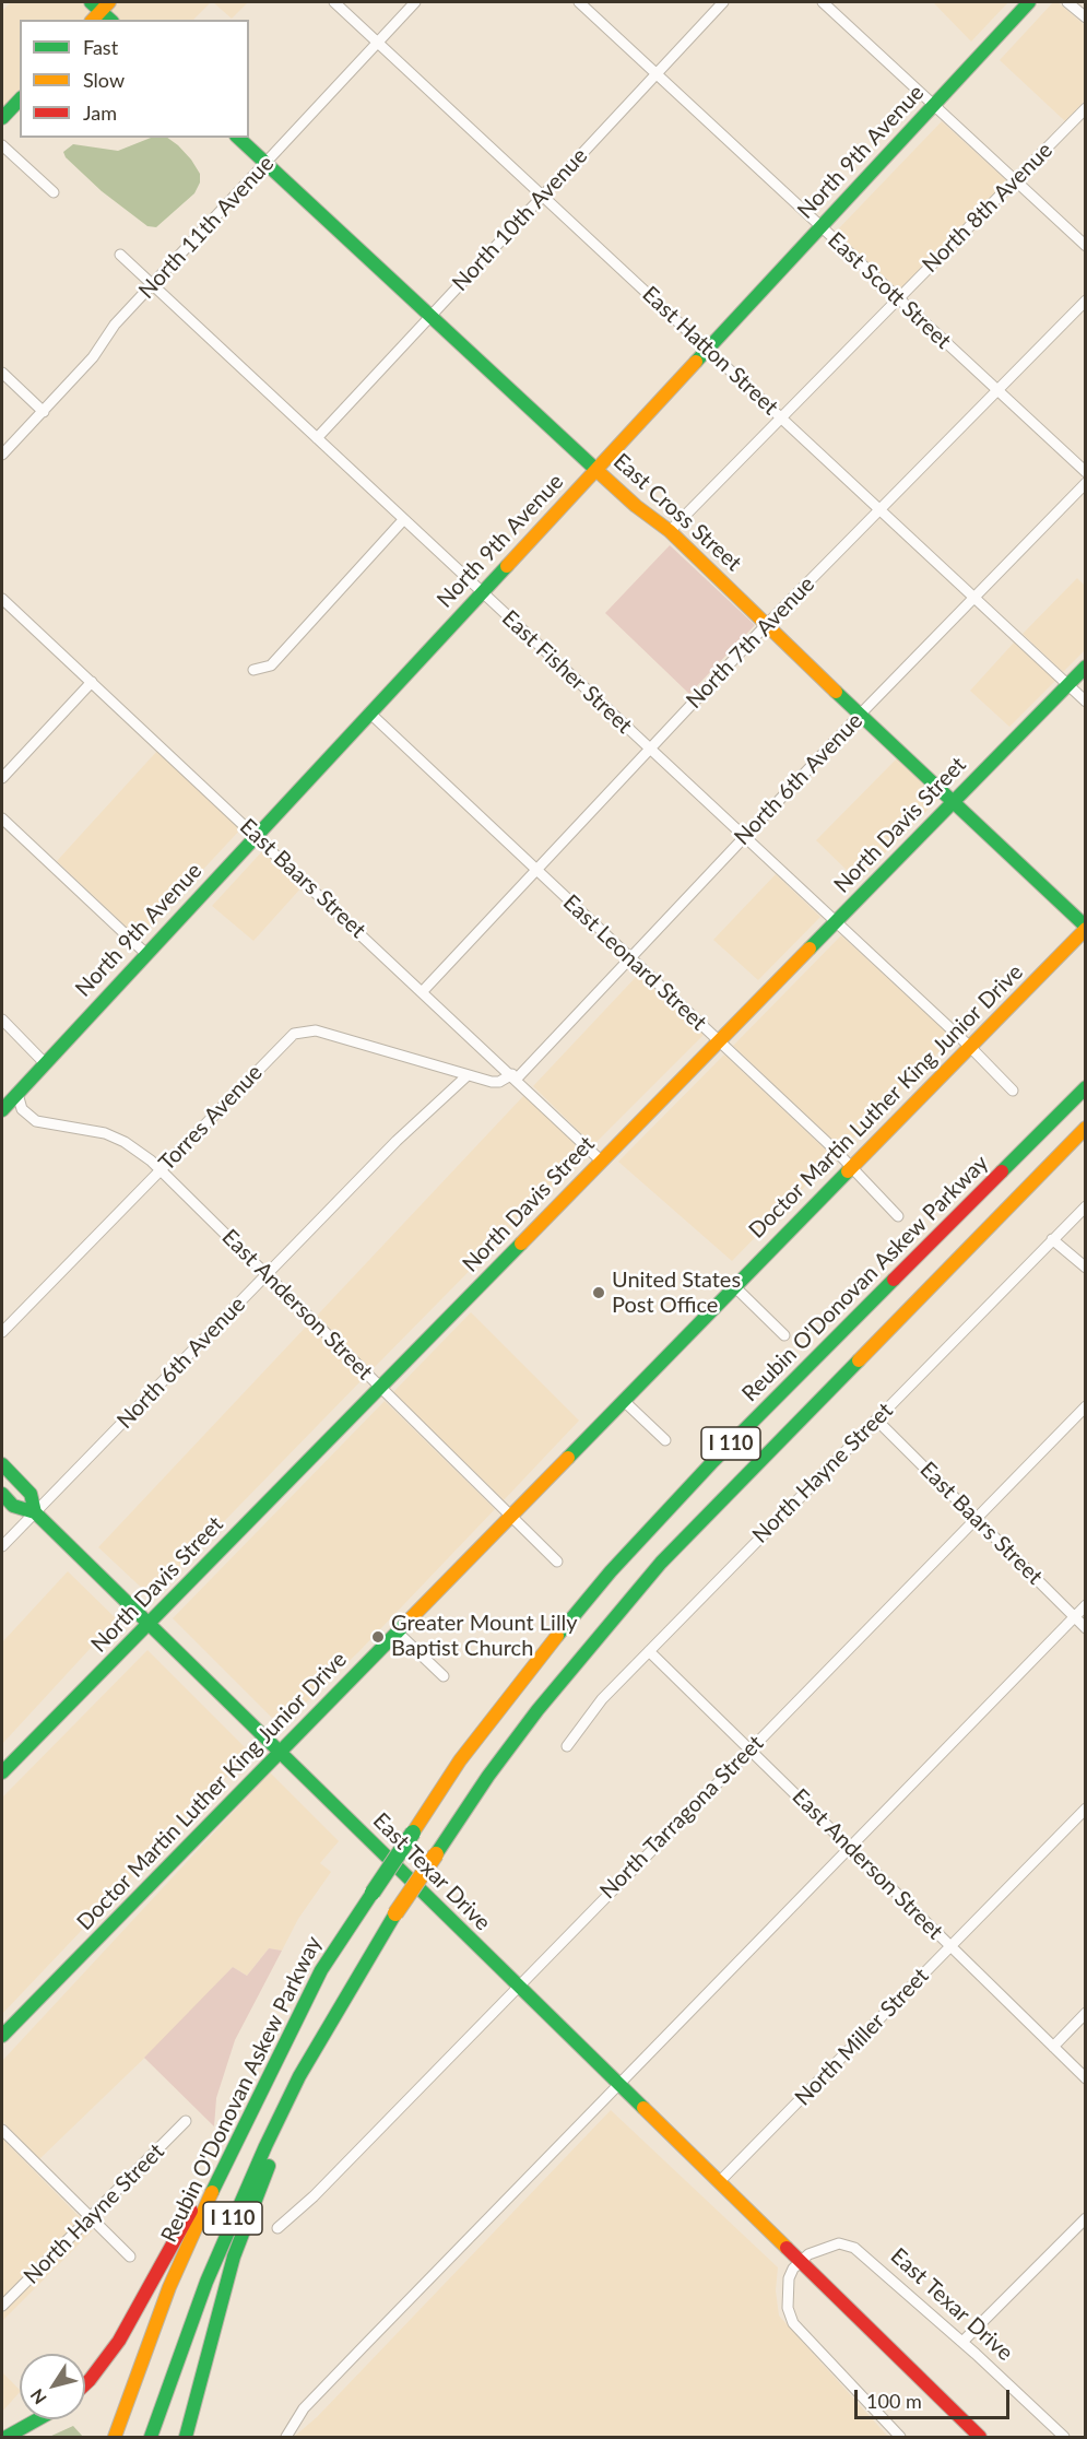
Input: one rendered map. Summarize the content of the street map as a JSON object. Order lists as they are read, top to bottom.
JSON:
{
  "streets": {
    "main road": [
      "North 9th Avenue",
      "East Cross Street",
      "North Davis Street",
      "Doctor Martin Luther King Junior Drive",
      "Reubin O'Donovan Askew Parkway",
      "I 110",
      "East Texar Drive"
    ],
    "street": [
      "North 8th Avenue",
      "North 10th Avenue",
      "North 11th Avenue",
      "East Scott Street",
      "East Hatton Street",
      "North 7th Avenue",
      "East Fisher Street",
      "North 6th Avenue",
      "East Baars Street",
      "East Leonard Street",
      "Torres Avenue",
      "East Anderson Street",
      "North Hayne Street",
      "North Tarragona Street",
      "North Miller Street"
    ]
  },
  "crossings": [
    ["North 9th Avenue", "East Scott Street"],
    ["North 9th Avenue", "East Hatton Street"],
    ["North 9th Avenue", "East Cross Street"],
    ["North 9th Avenue", "East Fisher Street"],
    ["North 9th Avenue", "East Baars Street"],
    ["North 9th Avenue", "East Leonard Street"],
    ["North 9th Avenue", "East Anderson Street"],
    ["North 8th Avenue", "East Scott Street"],
    ["North 8th Avenue", "East Hatton Street"],
    ["North 8th Avenue", "East Cross Street"],
    ["North 10th Avenue", "East Scott Street"],
    ["North 10th Avenue", "East Hatton Street"],
    ["North 10th Avenue", "East Cross Street"],
    ["North 10th Avenue", "East Fisher Street"],
    ["North 11th Avenue", "East Hatton Street"],
    ["North 11th Avenue", "East Cross Street"],
    ["North 11th Avenue", "East Fisher Street"],
    ["East Scott Street", "North 7th Avenue"],
    ["East Hatton Street", "North 7th Avenue"],
    ["East Hatton Street", "North 6th Avenue"],
    ["East Hatton Street", "North Davis Street"],
    ["East Cross Street", "North 7th Avenue"],
    ["East Cross Street", "North 6th Avenue"],
    ["East Cross Street", "North Davis Street"],
    ["East Cross Street", "Doctor Martin Luther King Junior Drive"],
    ["North 7th Avenue", "East Fisher Street"],
    ["North 7th Avenue", "East Baars Street"],
    ["North 7th Avenue", "East Leonard Street"],
    ["East Fisher Street", "North 6th Avenue"],
    ["East Fisher Street", "North Davis Street"],
    ["East Fisher Street", "Doctor Martin Luther King Junior Drive"],
    ["North 6th Avenue", "East Baars Street"],
    ["North 6th Avenue", "East Leonard Street"],
    ["North 6th Avenue", "Torres Avenue"],
    ["North 6th Avenue", "East Anderson Street"],
    ["North 6th Avenue", "East Texar Drive"],
    ["North Davis Street", "East Baars Street"],
    ["North Davis Street", "East Leonard Street"],
    ["North Davis Street", "East Anderson Street"],
    ["North Davis Street", "East Texar Drive"],
    ["East Baars Street", "North Hayne Street"],
    ["East Baars Street", "North Tarragona Street"],
    ["East Leonard Street", "Doctor Martin Luther King Junior Drive"],
    ["Doctor Martin Luther King Junior Drive", "East Anderson Street"],
    ["Doctor Martin Luther King Junior Drive", "East Texar Drive"],
    ["Torres Avenue", "East Anderson Street"],
    ["East Anderson Street", "North Hayne Street"],
    ["East Anderson Street", "North Tarragona Street"],
    ["East Anderson Street", "North Miller Street"],
    ["North Tarragona Street", "East Texar Drive"],
    ["East Texar Drive", "North Miller Street"]
  ],
  "places": ["United States Post Office", "Greater Mount Lilly Baptist Church"],
  "legend": ["Fast", "Slow", "Jam"],
  "scale_bar": "100 m",
  "north": "bottom left"
}
